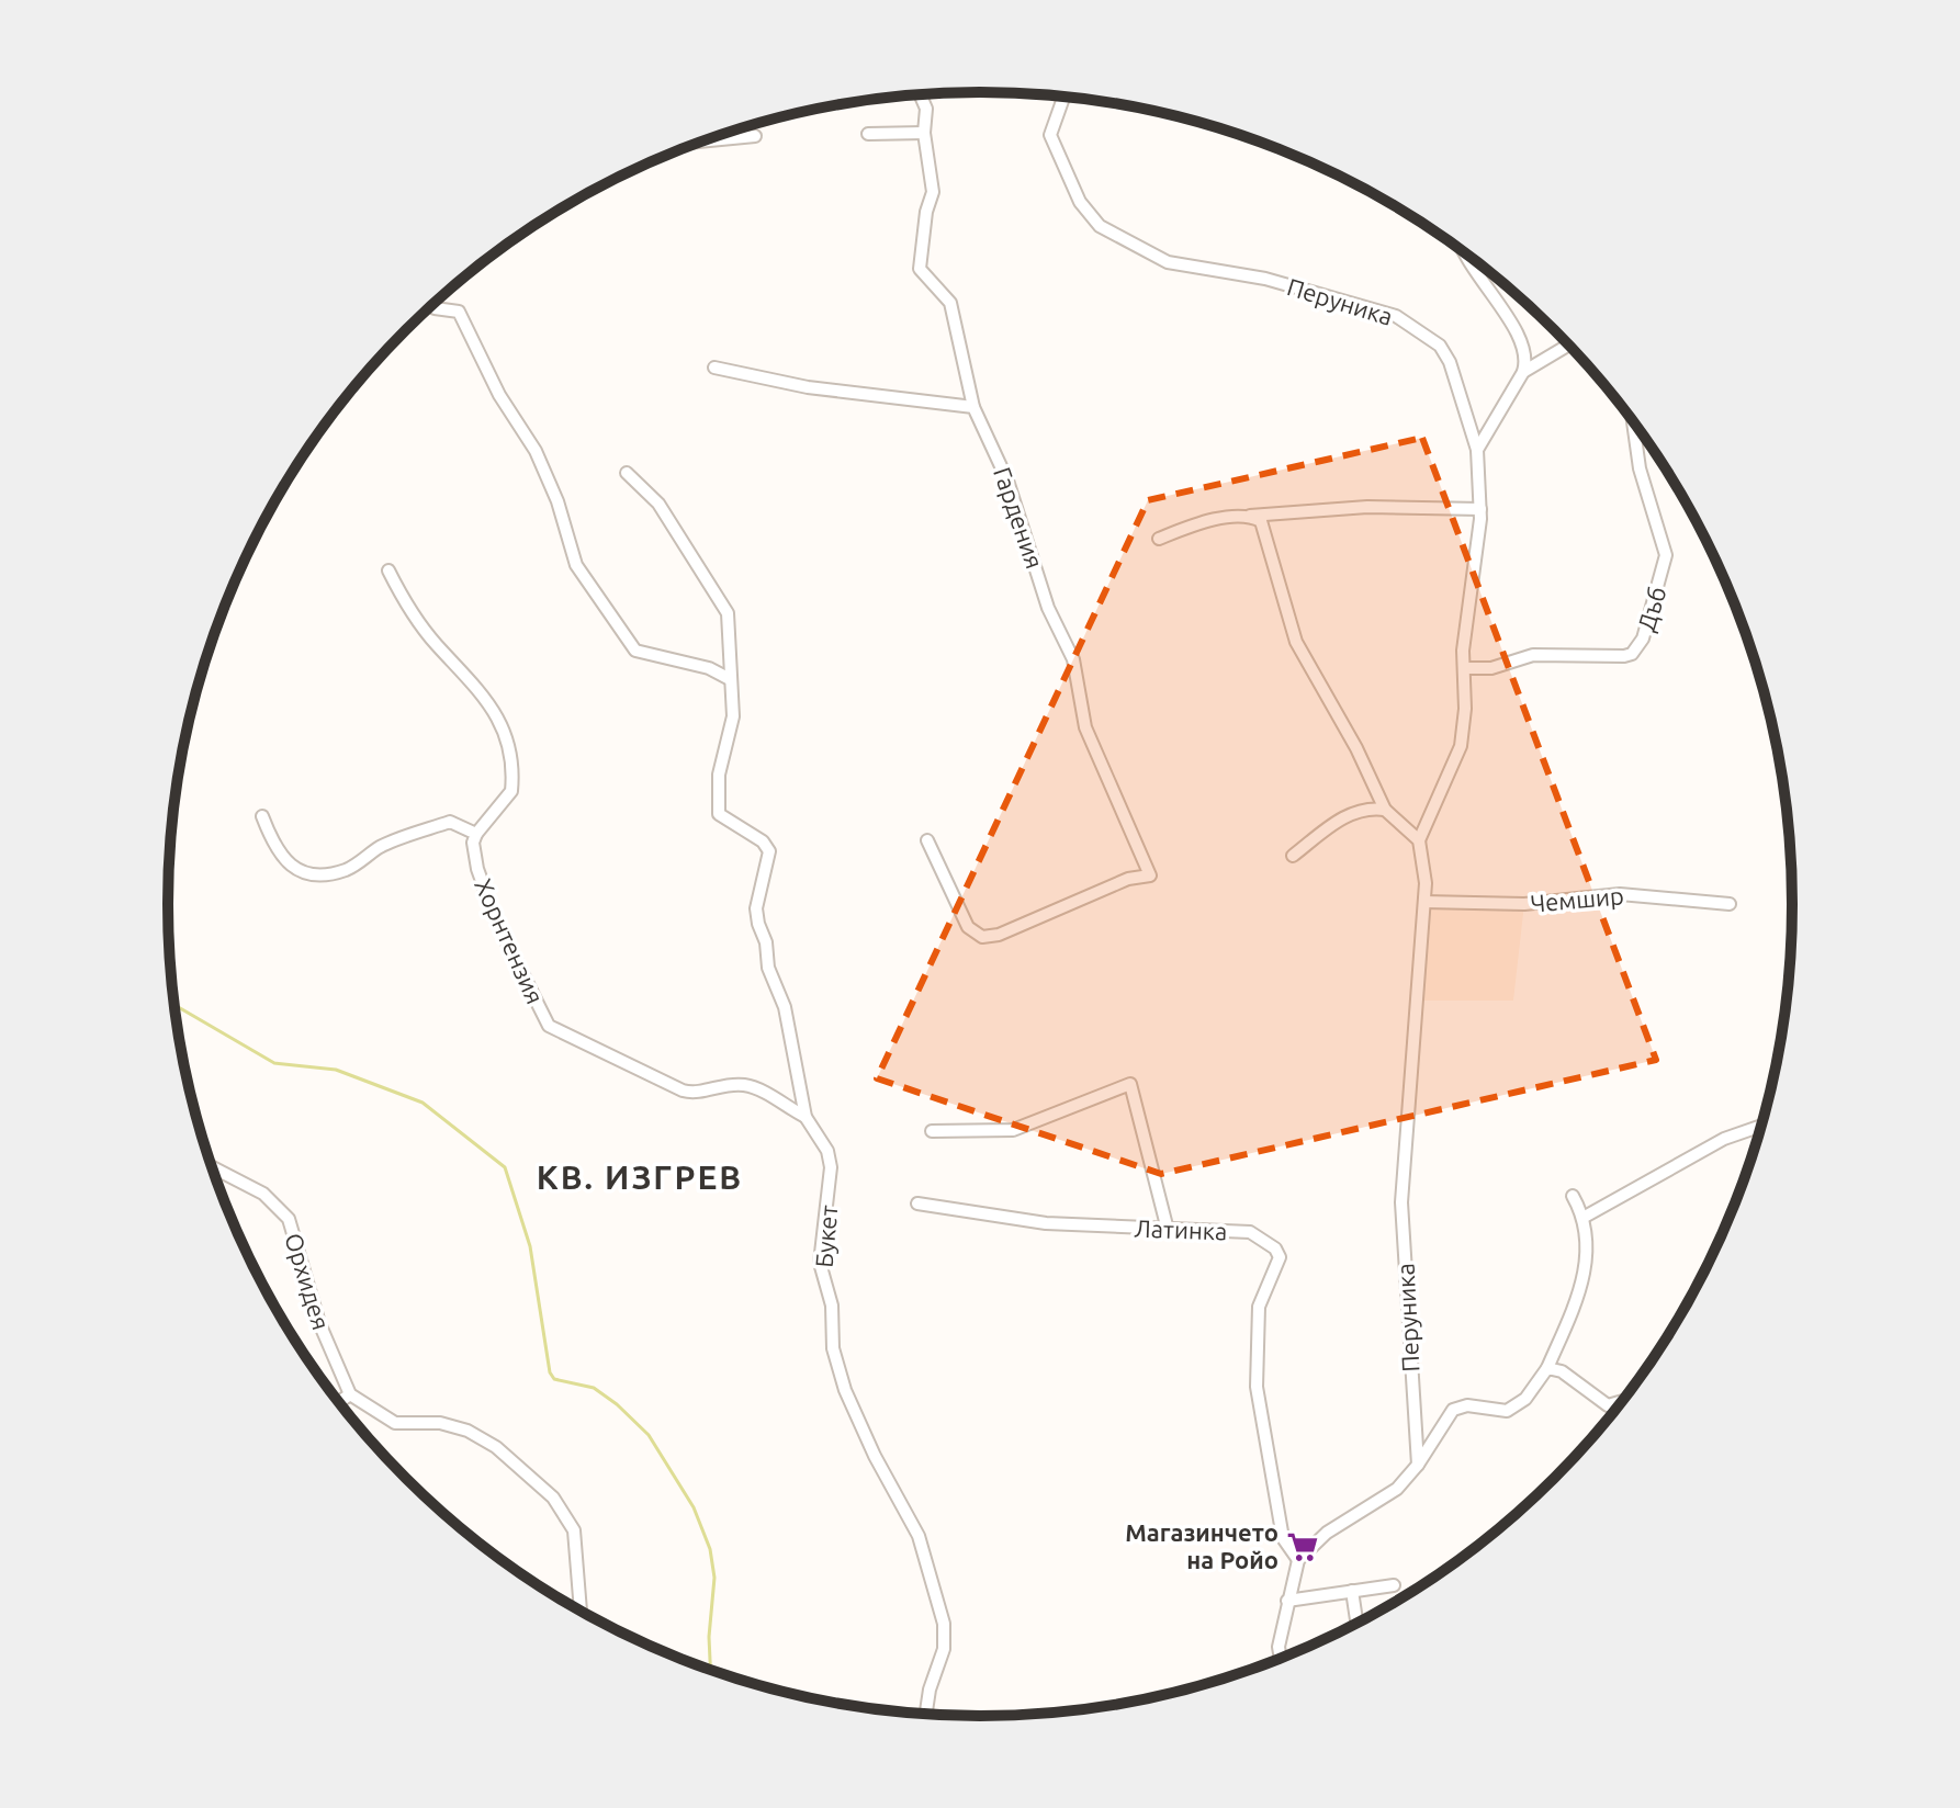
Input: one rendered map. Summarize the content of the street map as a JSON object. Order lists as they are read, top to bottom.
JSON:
{
  "streets": {
    "street": [
      "Перуника",
      "Гардения",
      "Дъб",
      "Чемшир",
      "Хорнтензия",
      "Латинка",
      "Букет",
      "Орхидея"
    ]
  },
  "crossings": [
    ["Перуника", "Дъб"],
    ["Перуника", "Чемшир"],
    ["Хорнтензия", "Букет"]
  ],
  "districts": ["КВ. ИЗГРЕВ"],
  "places": {
    "supermarket": ["Магазинчето на Ройо"]
  }
}
